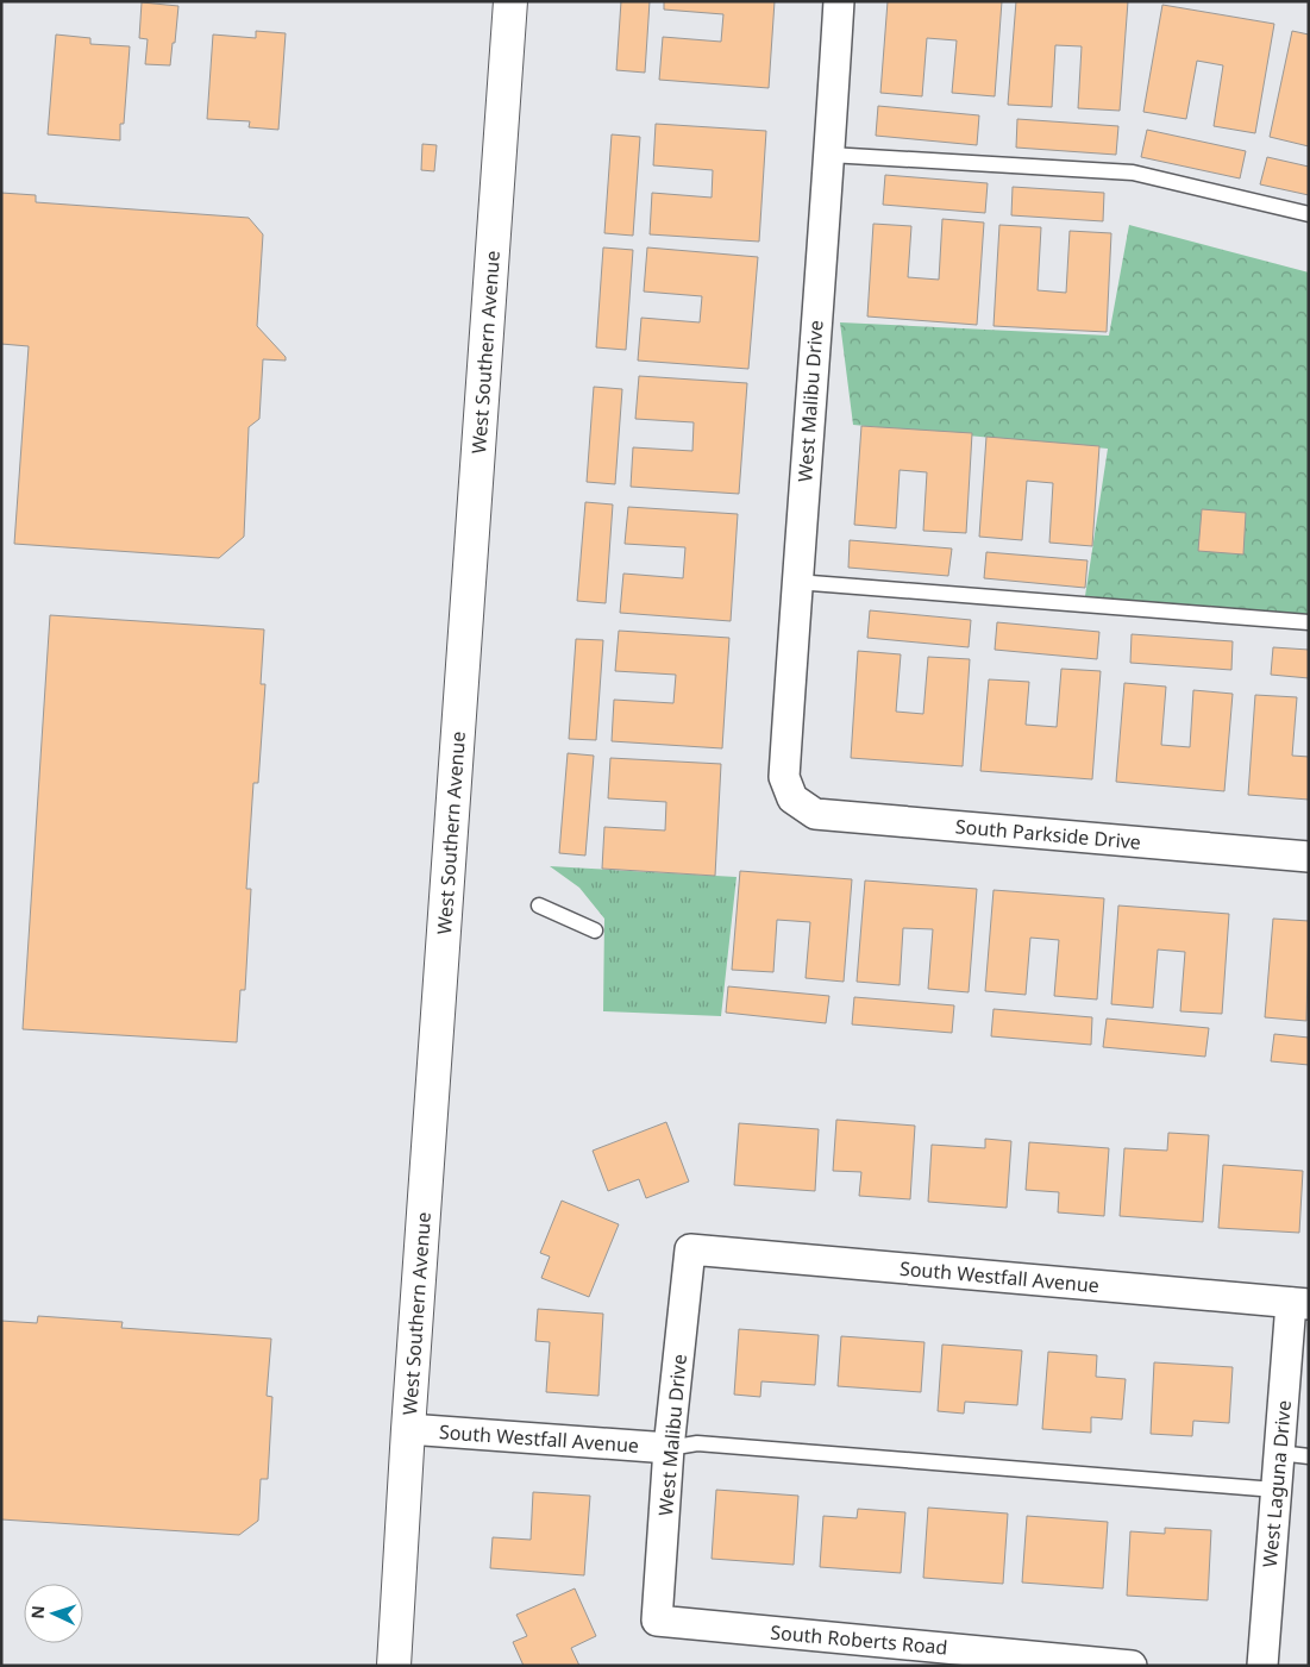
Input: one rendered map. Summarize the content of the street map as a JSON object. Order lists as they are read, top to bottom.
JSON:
{
  "streets": {
    "main road": ["West Southern Avenue"],
    "street": [
      "West Malibu Drive",
      "South Parkside Drive",
      "South Westfall Avenue",
      "West Laguna Drive",
      "South Roberts Road"
    ]
  },
  "crossings": [
    ["West Southern Avenue", "South Westfall Avenue"],
    ["West Malibu Drive", "South Parkside Drive"],
    ["West Malibu Drive", "South Westfall Avenue"],
    ["West Malibu Drive", "South Roberts Road"],
    ["South Westfall Avenue", "West Laguna Drive"]
  ],
  "north": "left"
}
